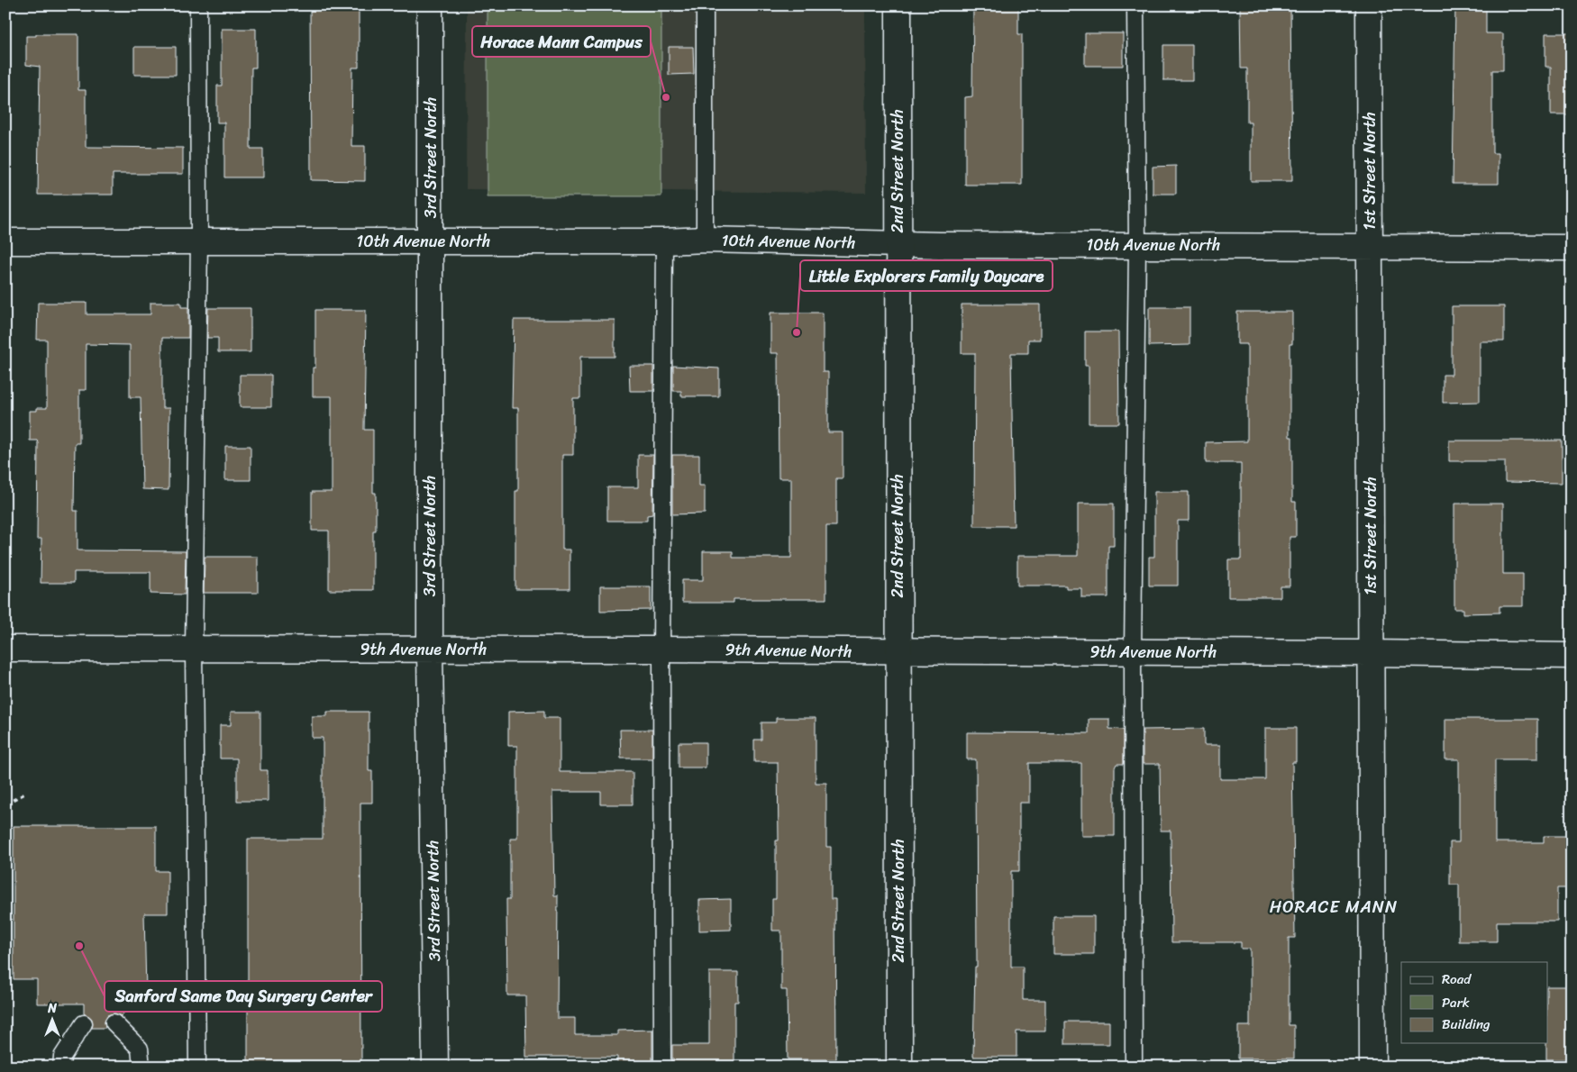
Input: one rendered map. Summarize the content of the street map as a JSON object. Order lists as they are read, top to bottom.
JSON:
{
  "streets": {
    "street": [
      "3rd Street North",
      "2nd Street North",
      "1st Street North",
      "10th Avenue North",
      "9th Avenue North"
    ]
  },
  "crossings": [
    ["3rd Street North", "10th Avenue North"],
    ["3rd Street North", "9th Avenue North"],
    ["2nd Street North", "10th Avenue North"],
    ["2nd Street North", "9th Avenue North"],
    ["1st Street North", "10th Avenue North"],
    ["1st Street North", "9th Avenue North"]
  ],
  "districts": ["HORACE MANN"],
  "places": ["Horace Mann Campus", "Little Explorers Family Daycare", "Sanford Same Day Surgery Center"],
  "legend": ["Road", "Park", "Building"],
  "north": "top"
}
